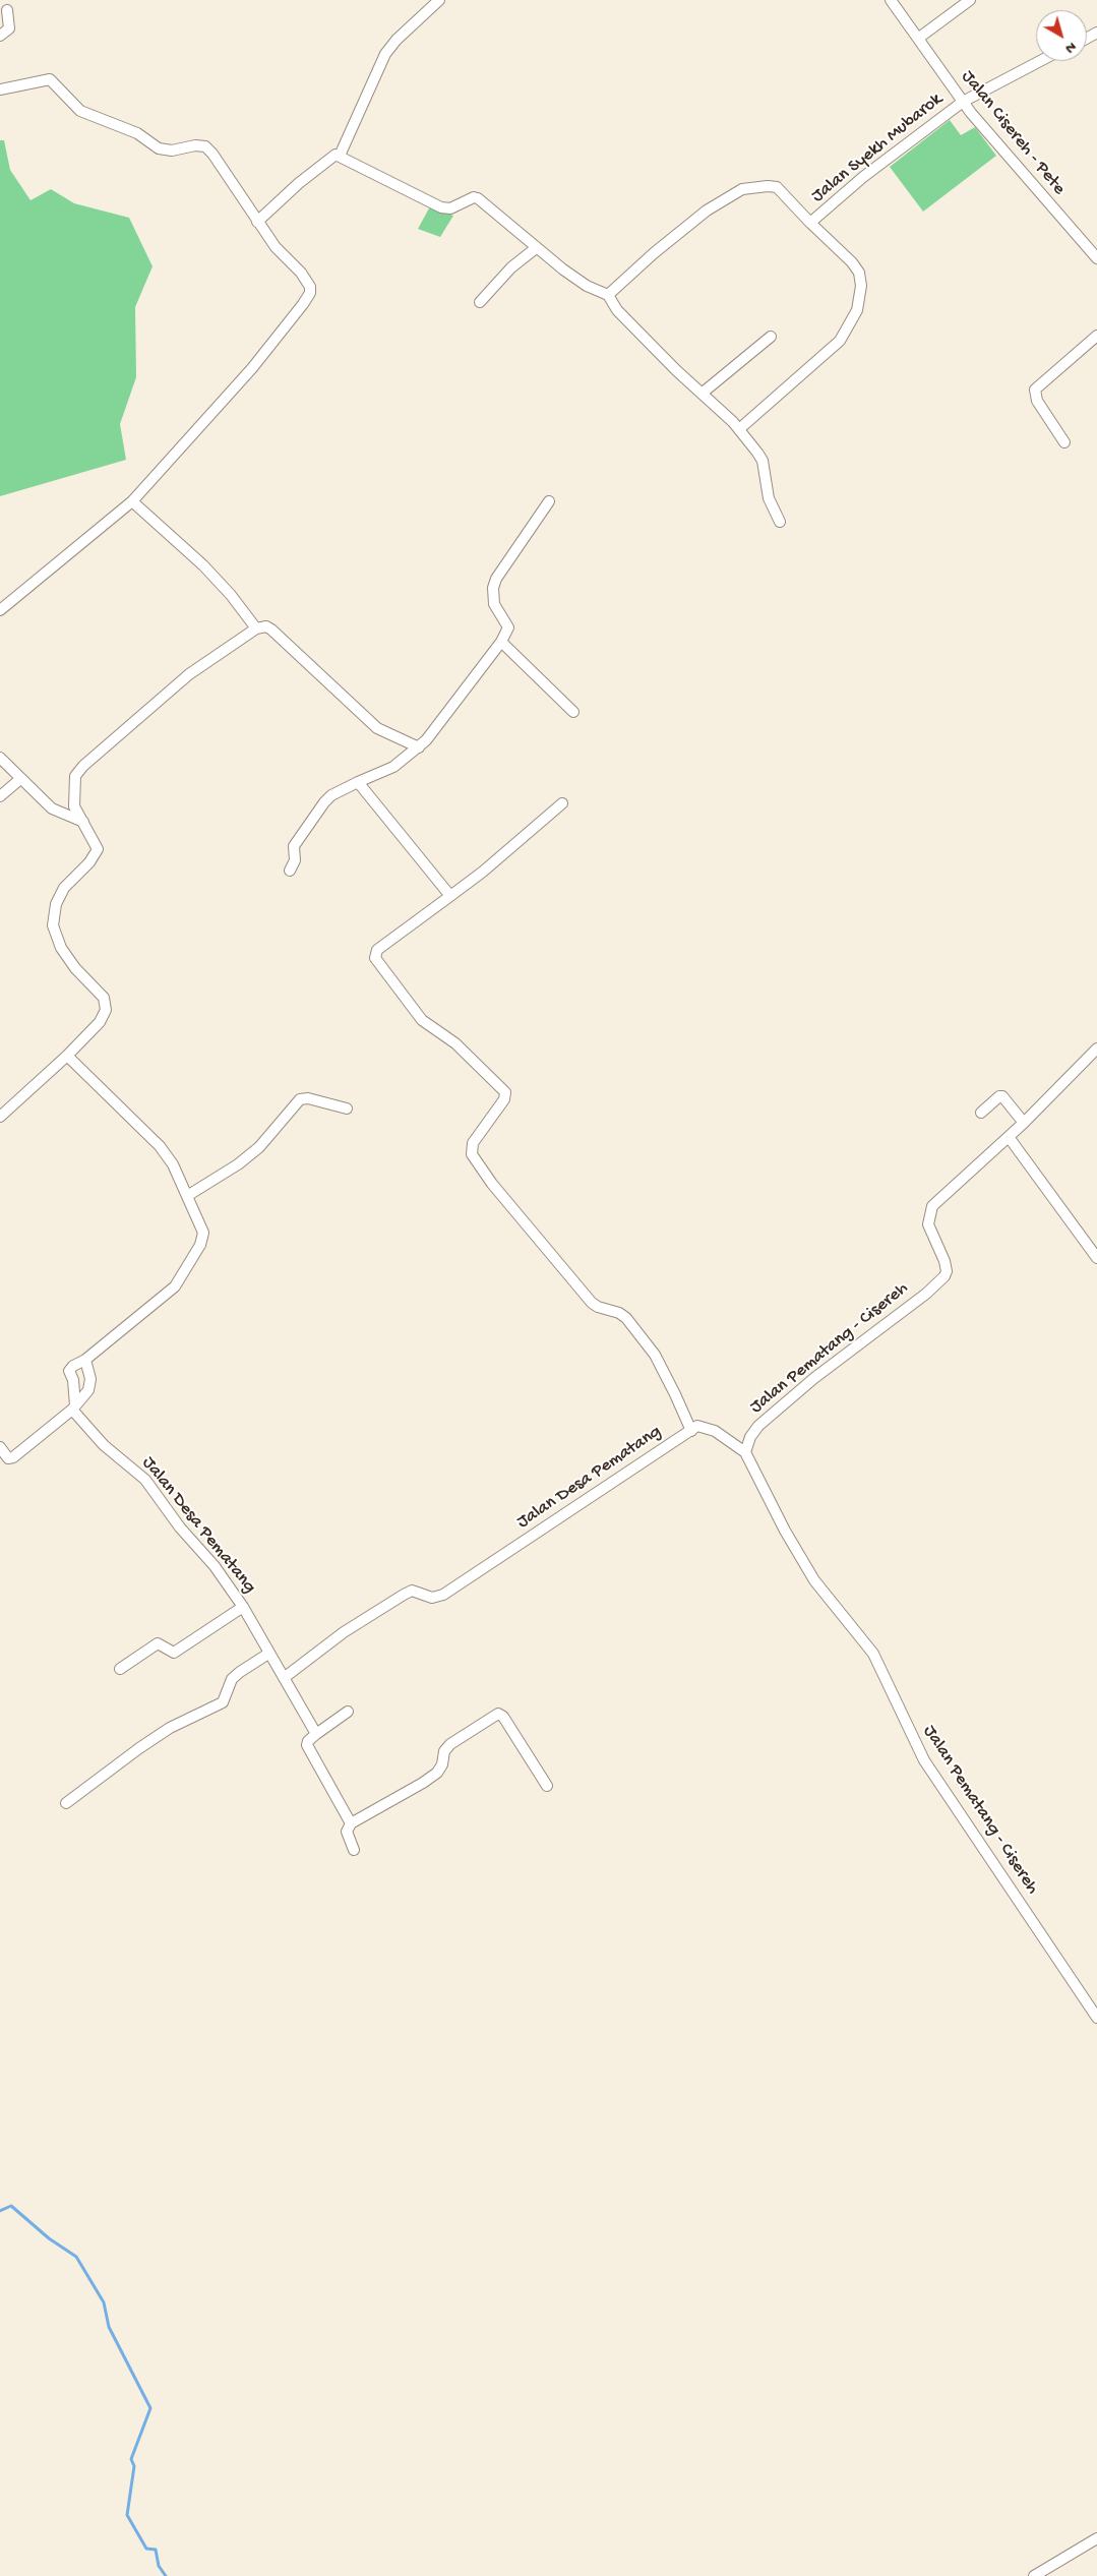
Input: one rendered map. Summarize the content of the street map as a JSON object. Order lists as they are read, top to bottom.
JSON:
{
  "streets": {
    "street": [
      "Jalan Cisereh - Pete",
      "Jalan Syekh Mubarok",
      "Jalan Pematang - Cisereh",
      "Jalan Desa Pematang"
    ]
  },
  "crossings": [
    ["Jalan Cisereh - Pete", "Jalan Syekh Mubarok"],
    ["Jalan Pematang - Cisereh", "Jalan Desa Pematang"]
  ],
  "north": "bottom right"
}
